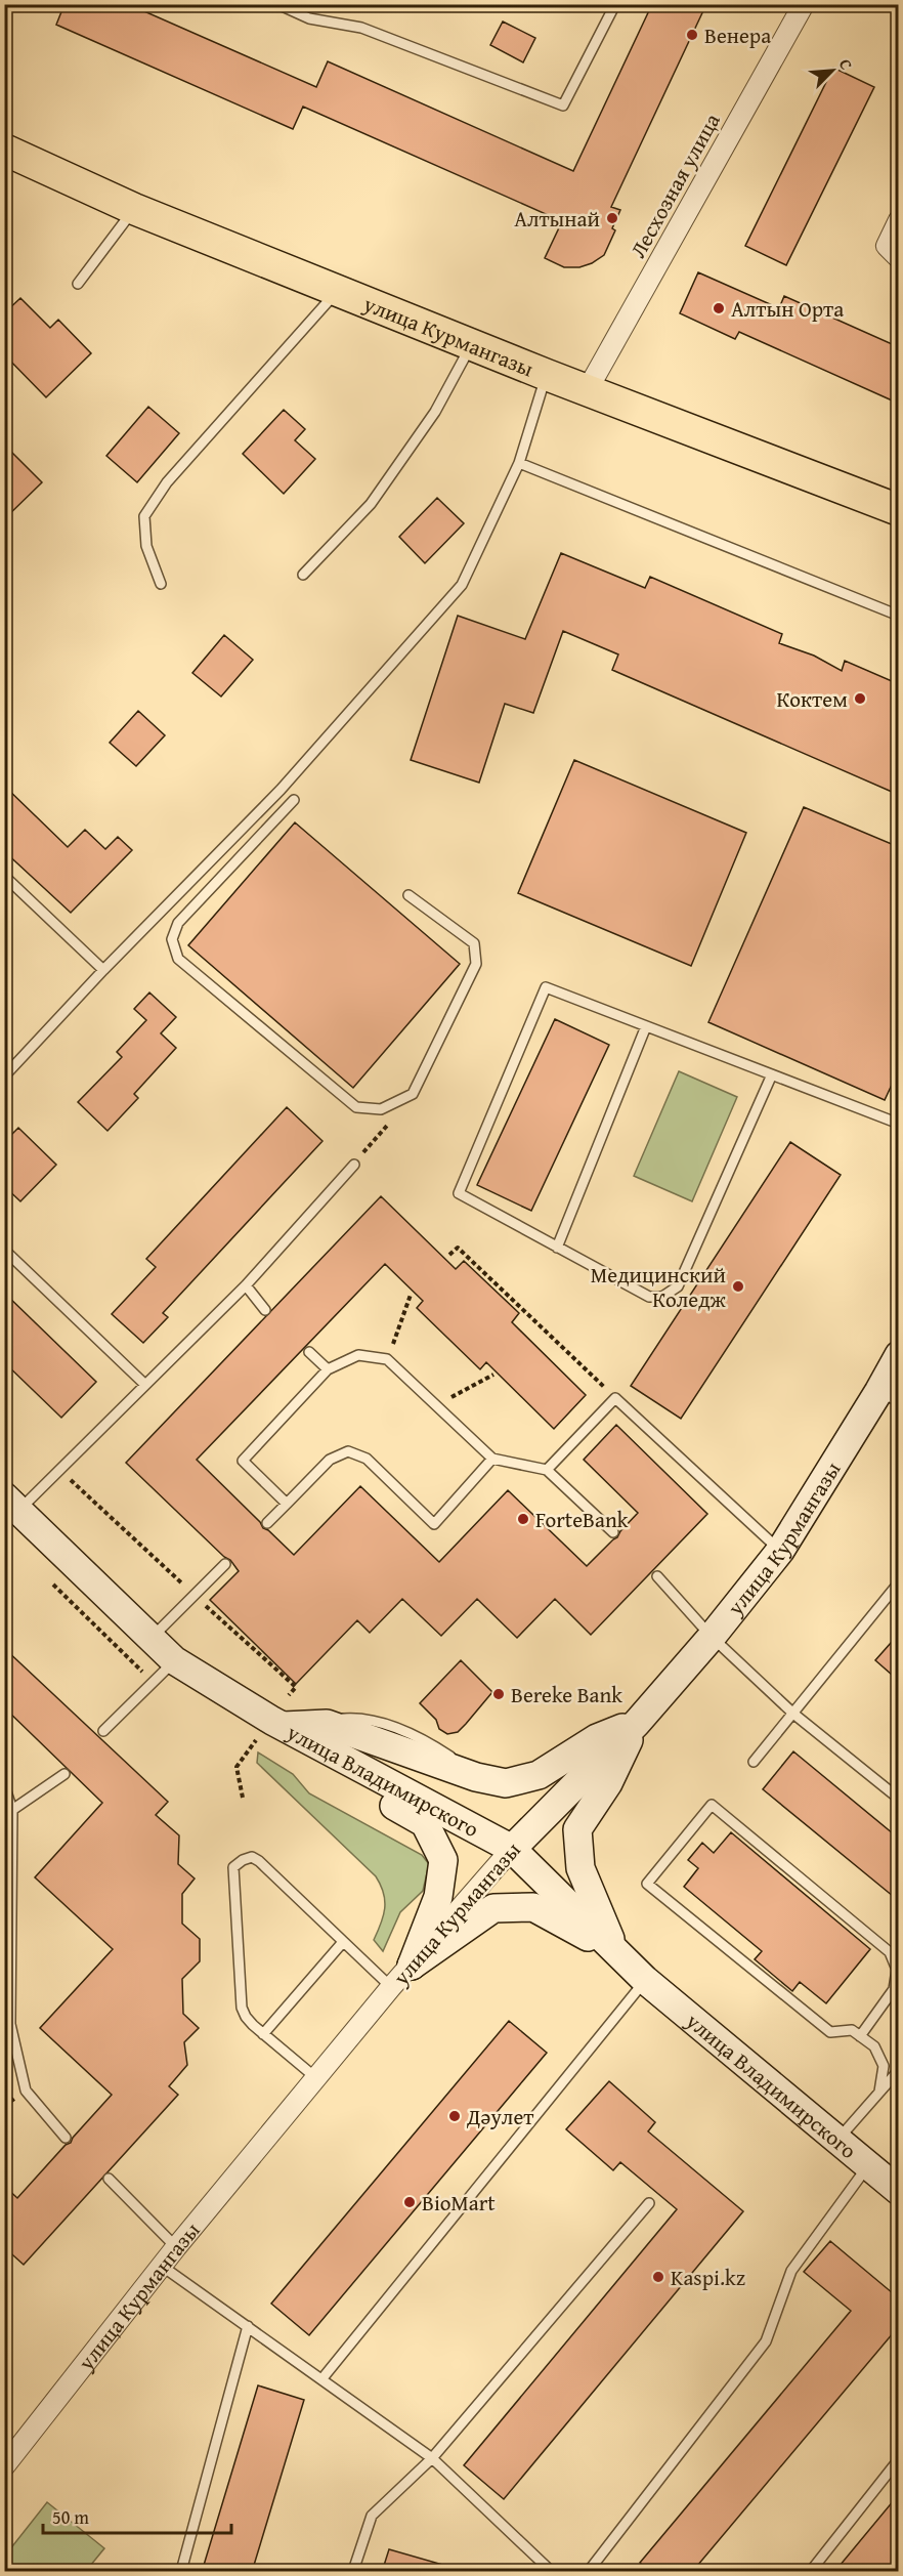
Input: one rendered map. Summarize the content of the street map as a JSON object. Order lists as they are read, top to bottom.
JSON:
{
  "streets": {
    "main road": ["улица Курмангазы"],
    "street": ["Лесхозная улица", "улица Владимирского"]
  },
  "crossings": [
    ["Лесхозная улица", "улица Курмангазы"],
    ["улица Курмангазы", "улица Владимирского"]
  ],
  "places": [
    "Венера",
    "Алтынай",
    "Алтын Орта",
    "Коктем",
    "Медицинский Коледж",
    "ForteBank",
    "Bereke Bank",
    "Дәулет",
    "BioMart",
    "Kaspi.kz"
  ],
  "scale_bar": "50 m",
  "north": "top right"
}
